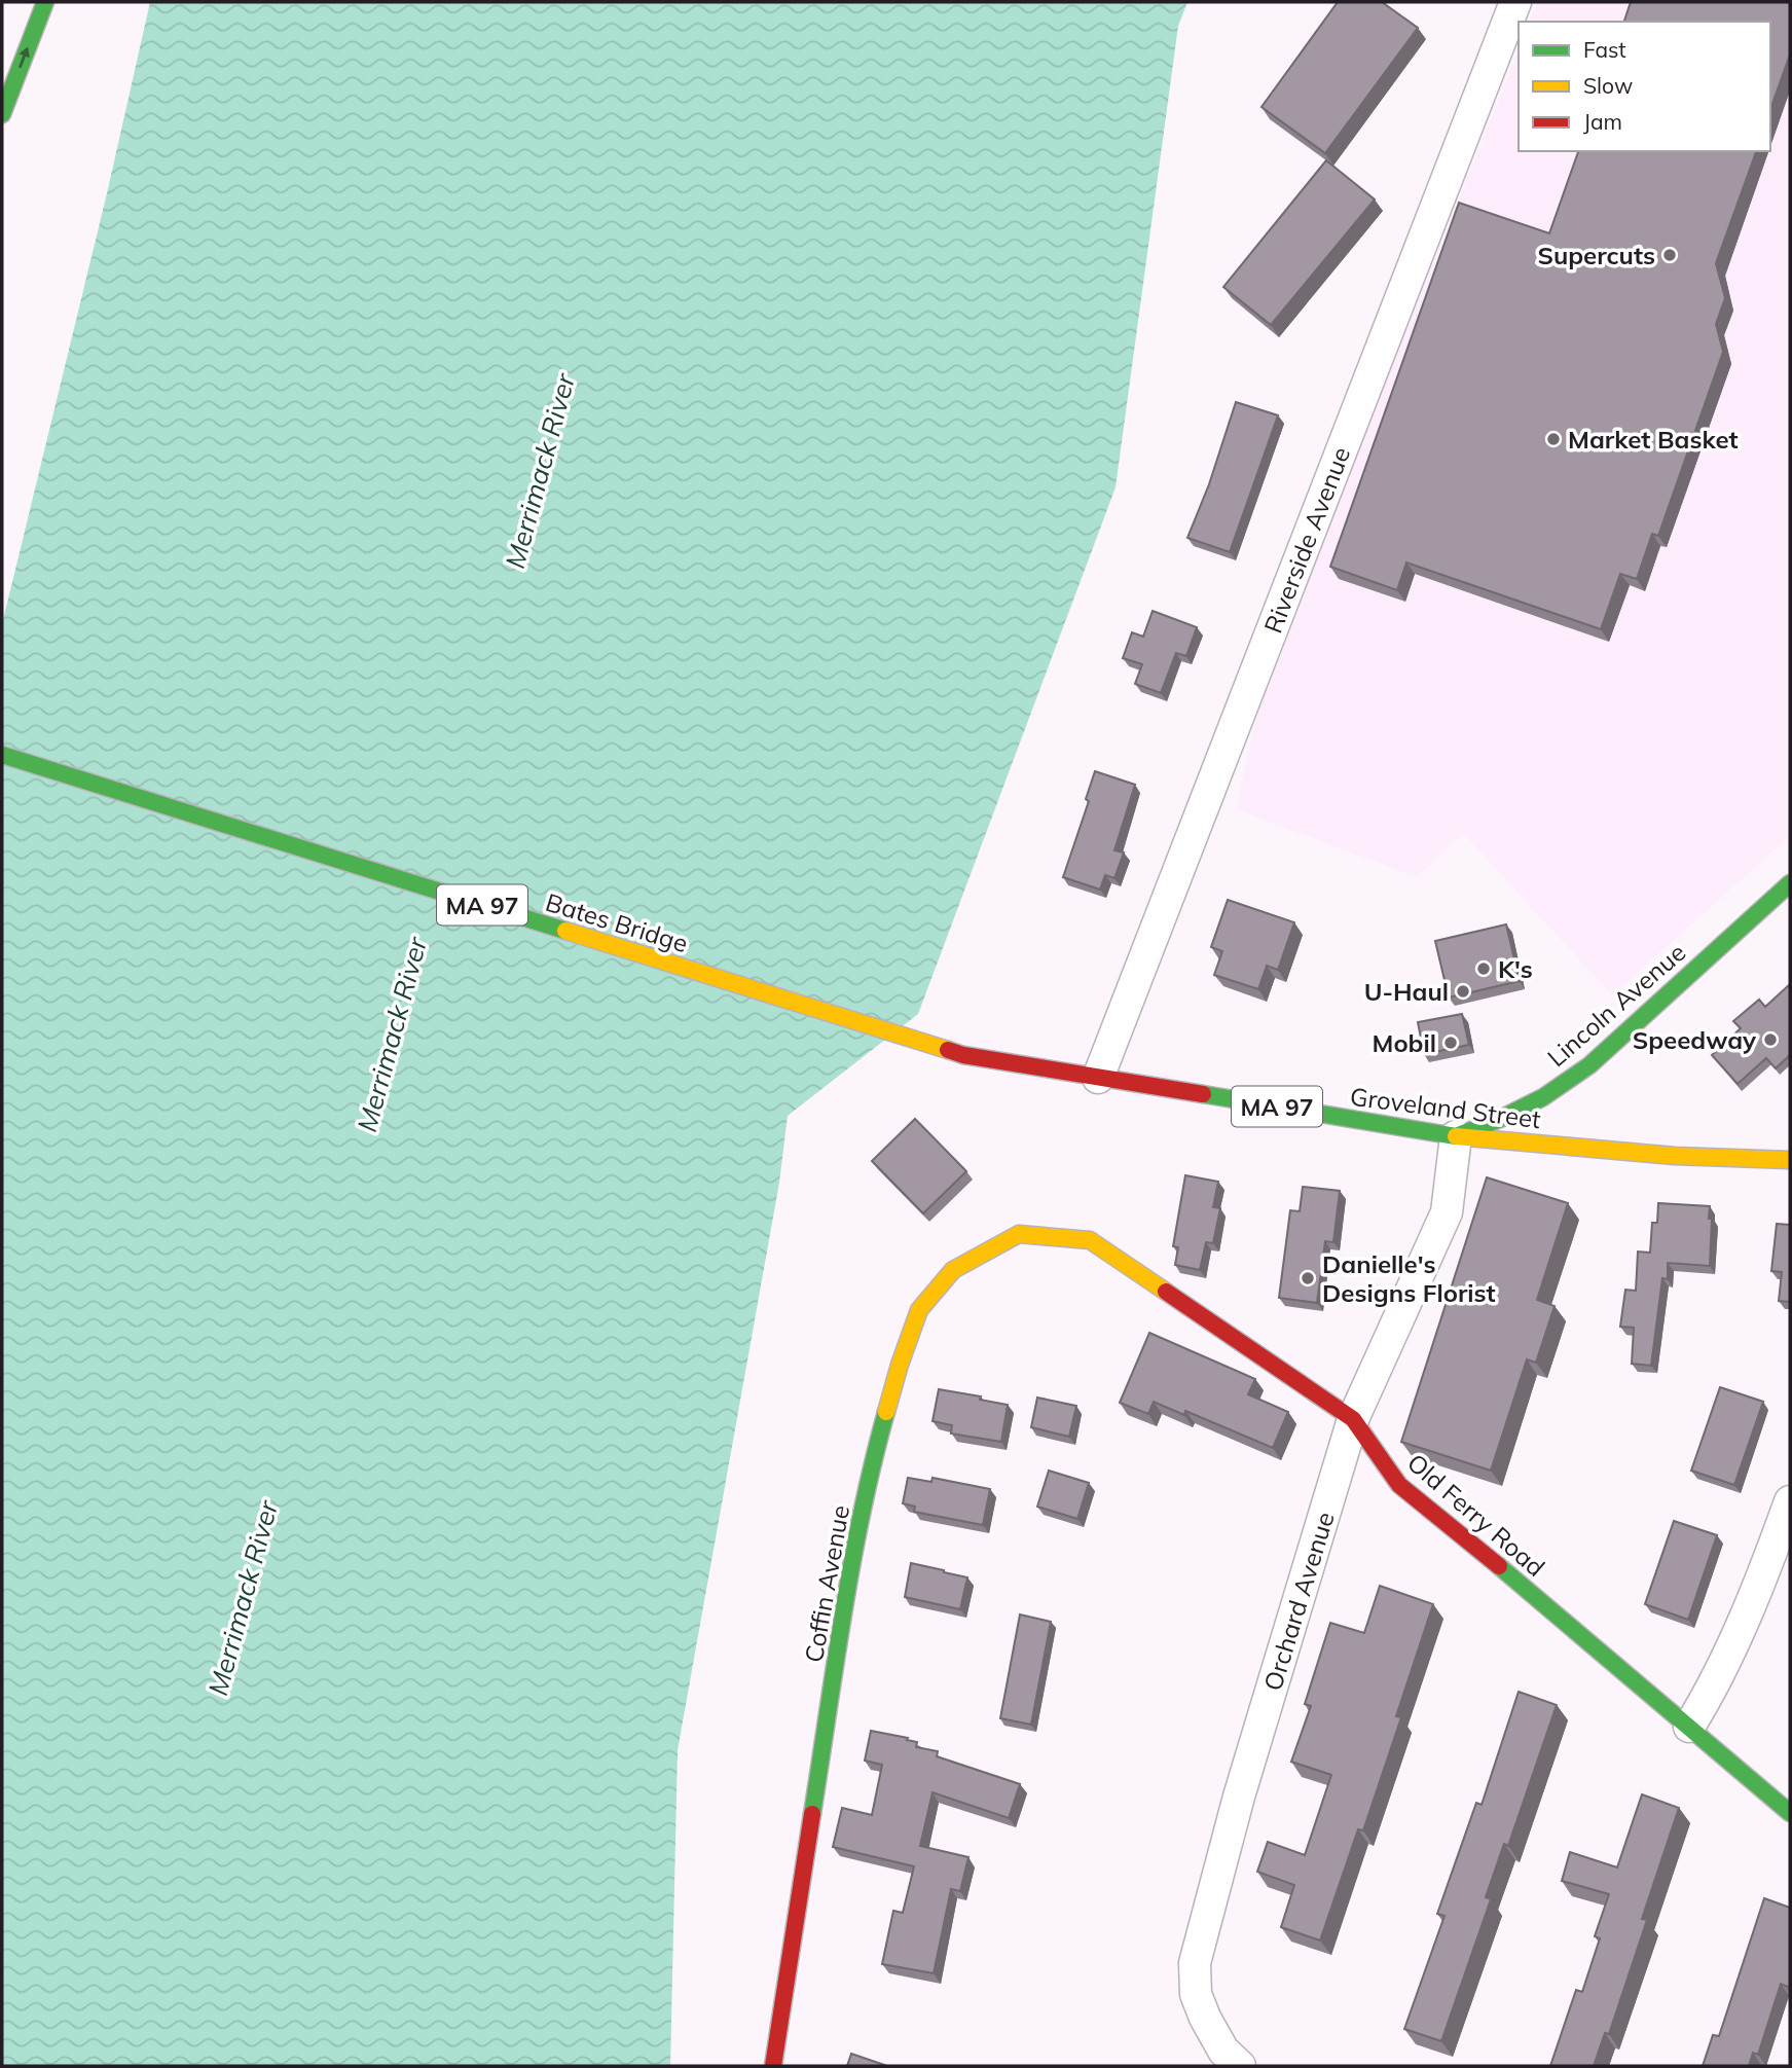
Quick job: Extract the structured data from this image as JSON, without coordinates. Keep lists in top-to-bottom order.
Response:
{
  "streets": {
    "main road": [
      "MA 97",
      "Bates Bridge",
      "Lincoln Avenue",
      "Groveland Street",
      "Old Ferry Road",
      "Coffin Avenue"
    ],
    "street": ["Riverside Avenue", "Orchard Avenue"]
  },
  "crossings": [
    ["Riverside Avenue", "Bates Bridge"],
    ["Riverside Avenue", "Groveland Street"],
    ["Bates Bridge", "Groveland Street"],
    ["Lincoln Avenue", "Groveland Street"],
    ["Lincoln Avenue", "Orchard Avenue"],
    ["Groveland Street", "Orchard Avenue"],
    ["Old Ferry Road", "Coffin Avenue"],
    ["Old Ferry Road", "Orchard Avenue"]
  ],
  "water": ["Merrimack River"],
  "places": [
    "Supercuts",
    "Market Basket",
    "K's",
    "U-Haul",
    "Speedway",
    "Mobil",
    "Danielle's Designs Florist"
  ],
  "legend": ["Fast", "Slow", "Jam"]
}
